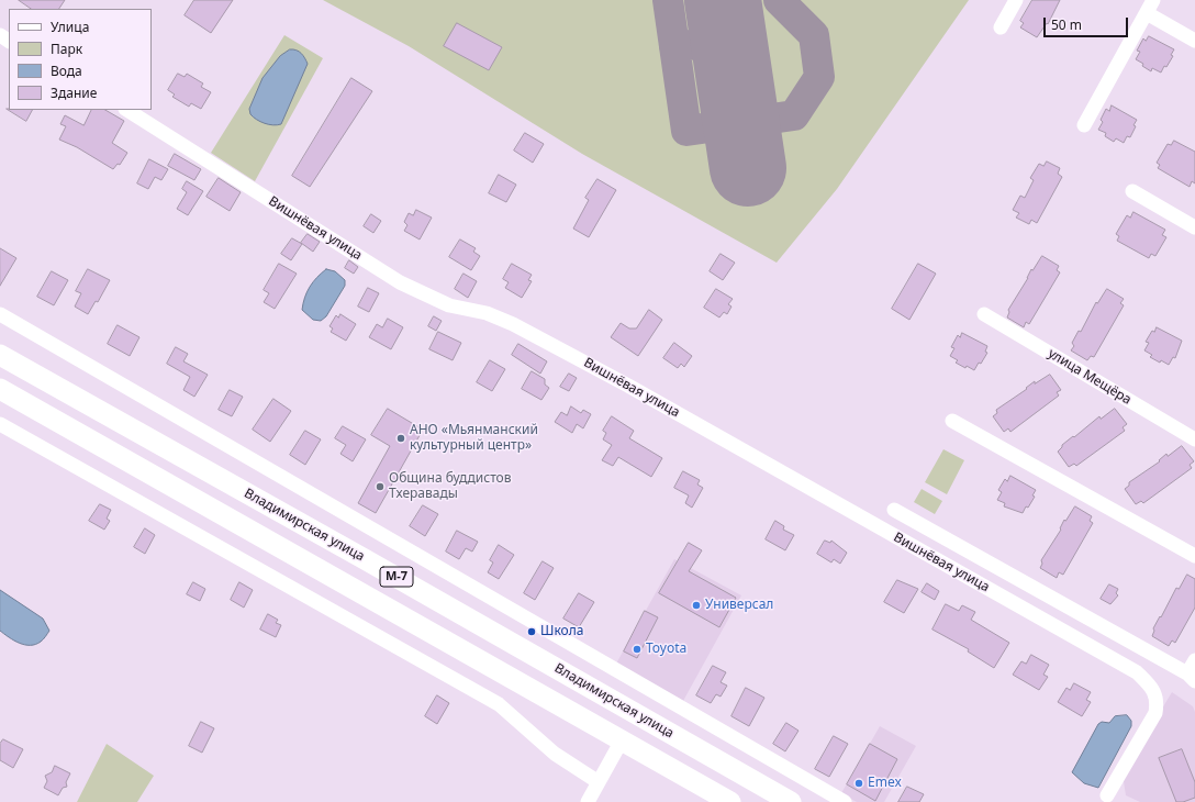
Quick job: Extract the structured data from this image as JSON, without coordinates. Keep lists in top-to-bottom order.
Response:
{
  "streets": {
    "highway": ["Владимирская улица", "М-7"],
    "street": ["Вишнёвая улица", "улица Мещёра"]
  },
  "places": [
    "АНО «Мьянманский культурный центр»",
    "Община буддистов Тхеравады",
    "Универсал",
    "Школа",
    "Toyota",
    "Emex"
  ],
  "legend": [
    "Улица",
    "Парк",
    "Вода",
    "Здание"
  ],
  "scale_bar": "50 m"
}
